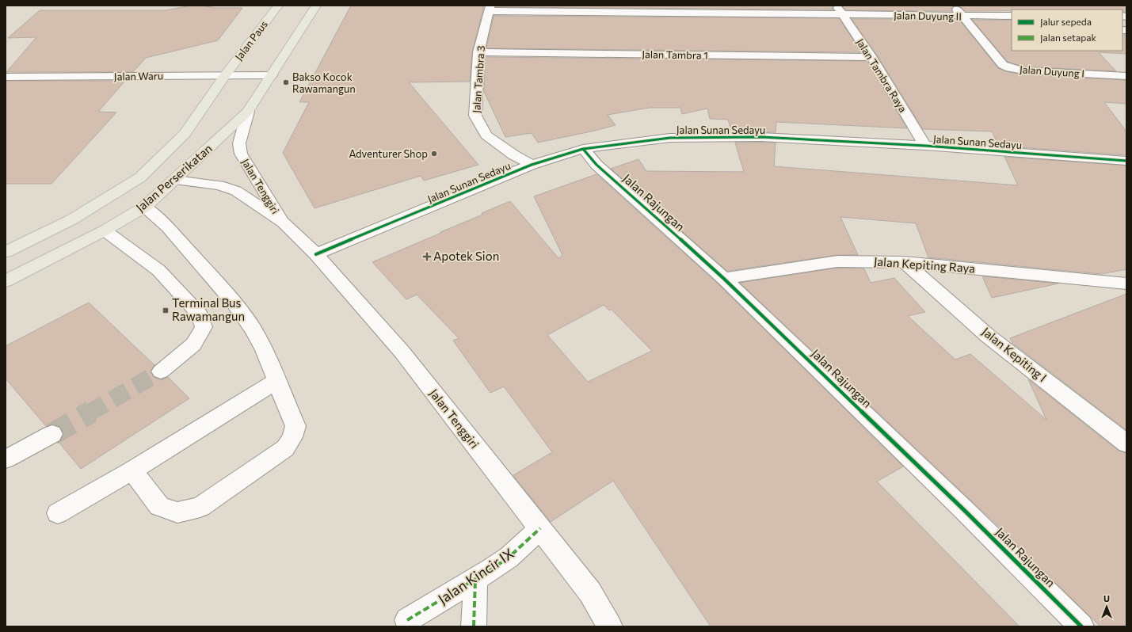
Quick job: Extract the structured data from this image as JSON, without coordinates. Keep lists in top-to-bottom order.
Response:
{
  "streets": {
    "main road": ["Jalan Paus", "Jalan Perserikatan"],
    "street": [
      "Jalan Duyung II",
      "Jalan Tambra 1",
      "Jalan Duyung I",
      "Jalan Tambra Raya",
      "Jalan Waru",
      "Jalan Tambra 3",
      "Jalan Sunan Sedayu",
      "Jalan Tenggiri",
      "Jalan Rajungan",
      "Jalan Kepiting Raya",
      "Jalan Kepiting I",
      "Jalan Kincir IX"
    ]
  },
  "crossings": [
    ["Jalan Duyung II", "Jalan Duyung I"],
    ["Jalan Duyung II", "Jalan Tambra Raya"],
    ["Jalan Duyung II", "Jalan Tambra 3"],
    ["Jalan Paus", "Jalan Waru"],
    ["Jalan Paus", "Jalan Perserikatan"],
    ["Jalan Tambra 1", "Jalan Tambra Raya"],
    ["Jalan Tambra 1", "Jalan Tambra 3"],
    ["Jalan Tambra Raya", "Jalan Sunan Sedayu"],
    ["Jalan Waru", "Jalan Perserikatan"],
    ["Jalan Tambra 3", "Jalan Sunan Sedayu"],
    ["Jalan Sunan Sedayu", "Jalan Tenggiri"],
    ["Jalan Sunan Sedayu", "Jalan Rajungan"],
    ["Jalan Perserikatan", "Jalan Tenggiri"],
    ["Jalan Tenggiri", "Jalan Kincir IX"],
    ["Jalan Rajungan", "Jalan Kepiting Raya"],
    ["Jalan Kepiting Raya", "Jalan Kepiting I"]
  ],
  "places": {
    "other": ["Bakso Kocok Rawamangun", "Adventurer Shop"],
    "health": ["Apotek Sion"],
    "transit": ["Terminal Bus Rawamangun"]
  },
  "legend": ["Jalur sepeda", "Jalan setapak"],
  "north": "top"
}
